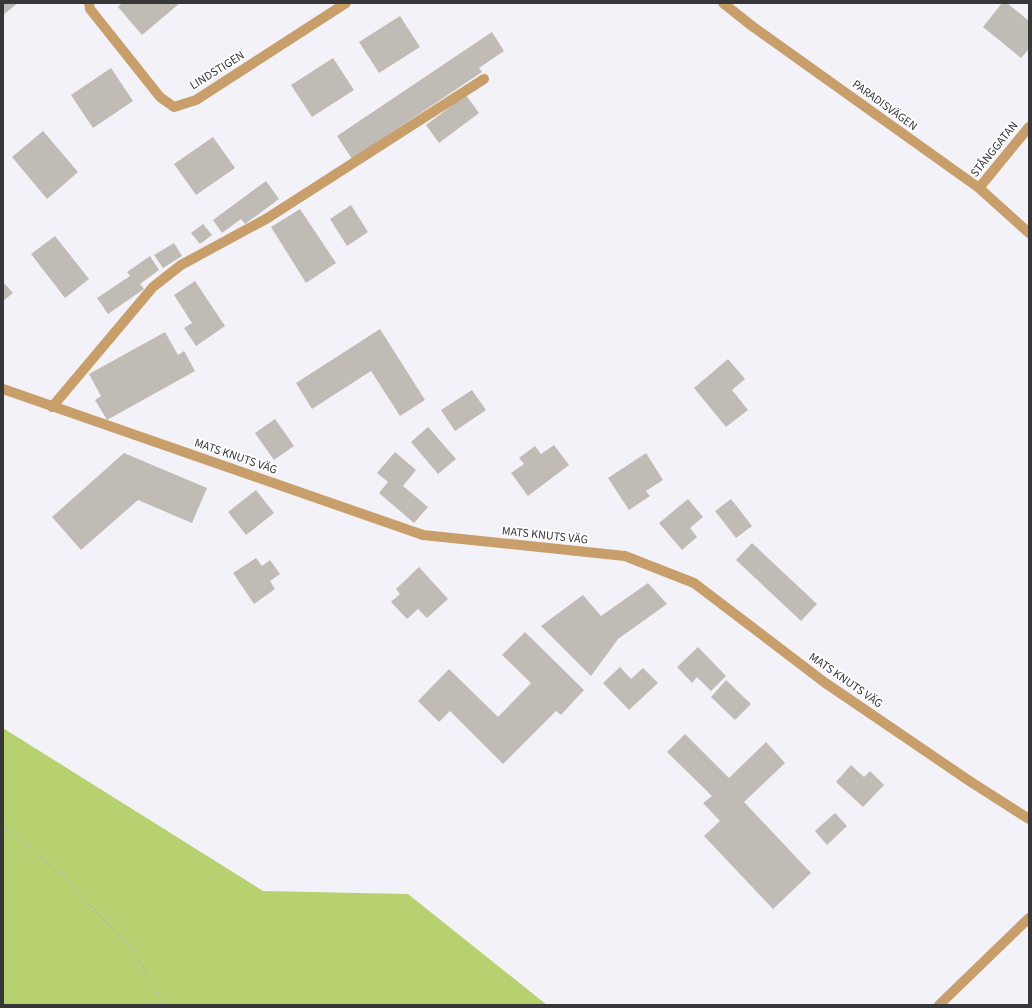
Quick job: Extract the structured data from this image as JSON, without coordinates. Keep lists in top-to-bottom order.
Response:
{
  "streets": {
    "street": [
      "LINDSTIGEN",
      "PARADISVÄGEN",
      "STÅNGGATAN",
      "MATS KNUTS VÄG"
    ]
  },
  "crossings": [
    ["PARADISVÄGEN", "STÅNGGATAN"]
  ]
}
